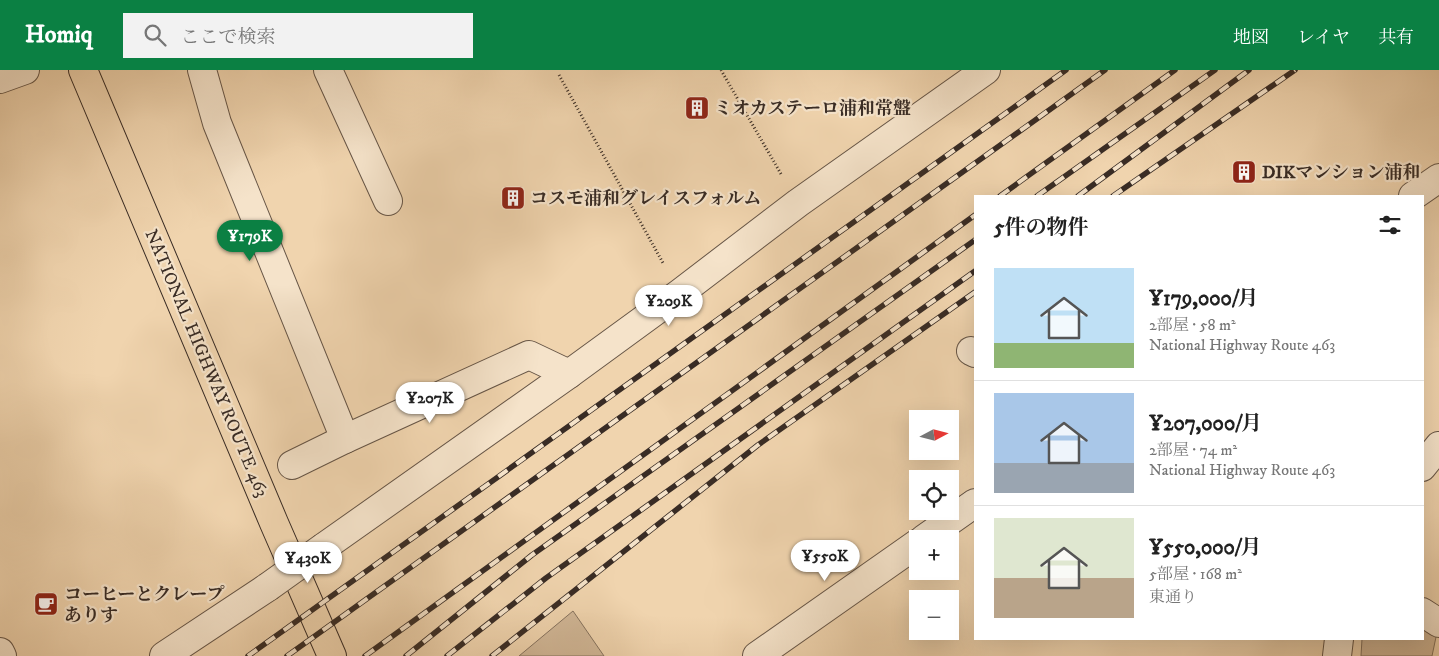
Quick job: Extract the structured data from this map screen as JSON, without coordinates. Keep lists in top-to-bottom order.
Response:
{
  "streets": {
    "highway": ["NATIONAL HIGHWAY ROUTE 463"]
  },
  "places": {
    "building": ["ミオカステーロ浦和常盤", "DIKマンション浦和", "コスモ浦和グレイスフォルム"],
    "cafe": ["コーヒーとクレープ ありす"]
  },
  "north": "right",
  "page": {
    "header": "Homiq",
    "search": "ここで検索",
    "nav": ["地図", "レイヤ", "共有"],
    "heading": "5件の物件",
    "price": [
      "¥179K",
      "¥209K",
      "¥207K",
      "¥550K",
      "¥430K"
    ],
    "list": [
      {
        "name": "¥179,000/月",
        "note": "2部屋 · 58 m² · National Highway Route 463"
      },
      {
        "name": "¥207,000/月",
        "note": "2部屋 · 74 m² · National Highway Route 463"
      },
      {
        "name": "¥550,000/月",
        "note": "5部屋 · 168 m² · 東通り"
      }
    ],
    "map_buttons": ["+", "−"]
  }
}
